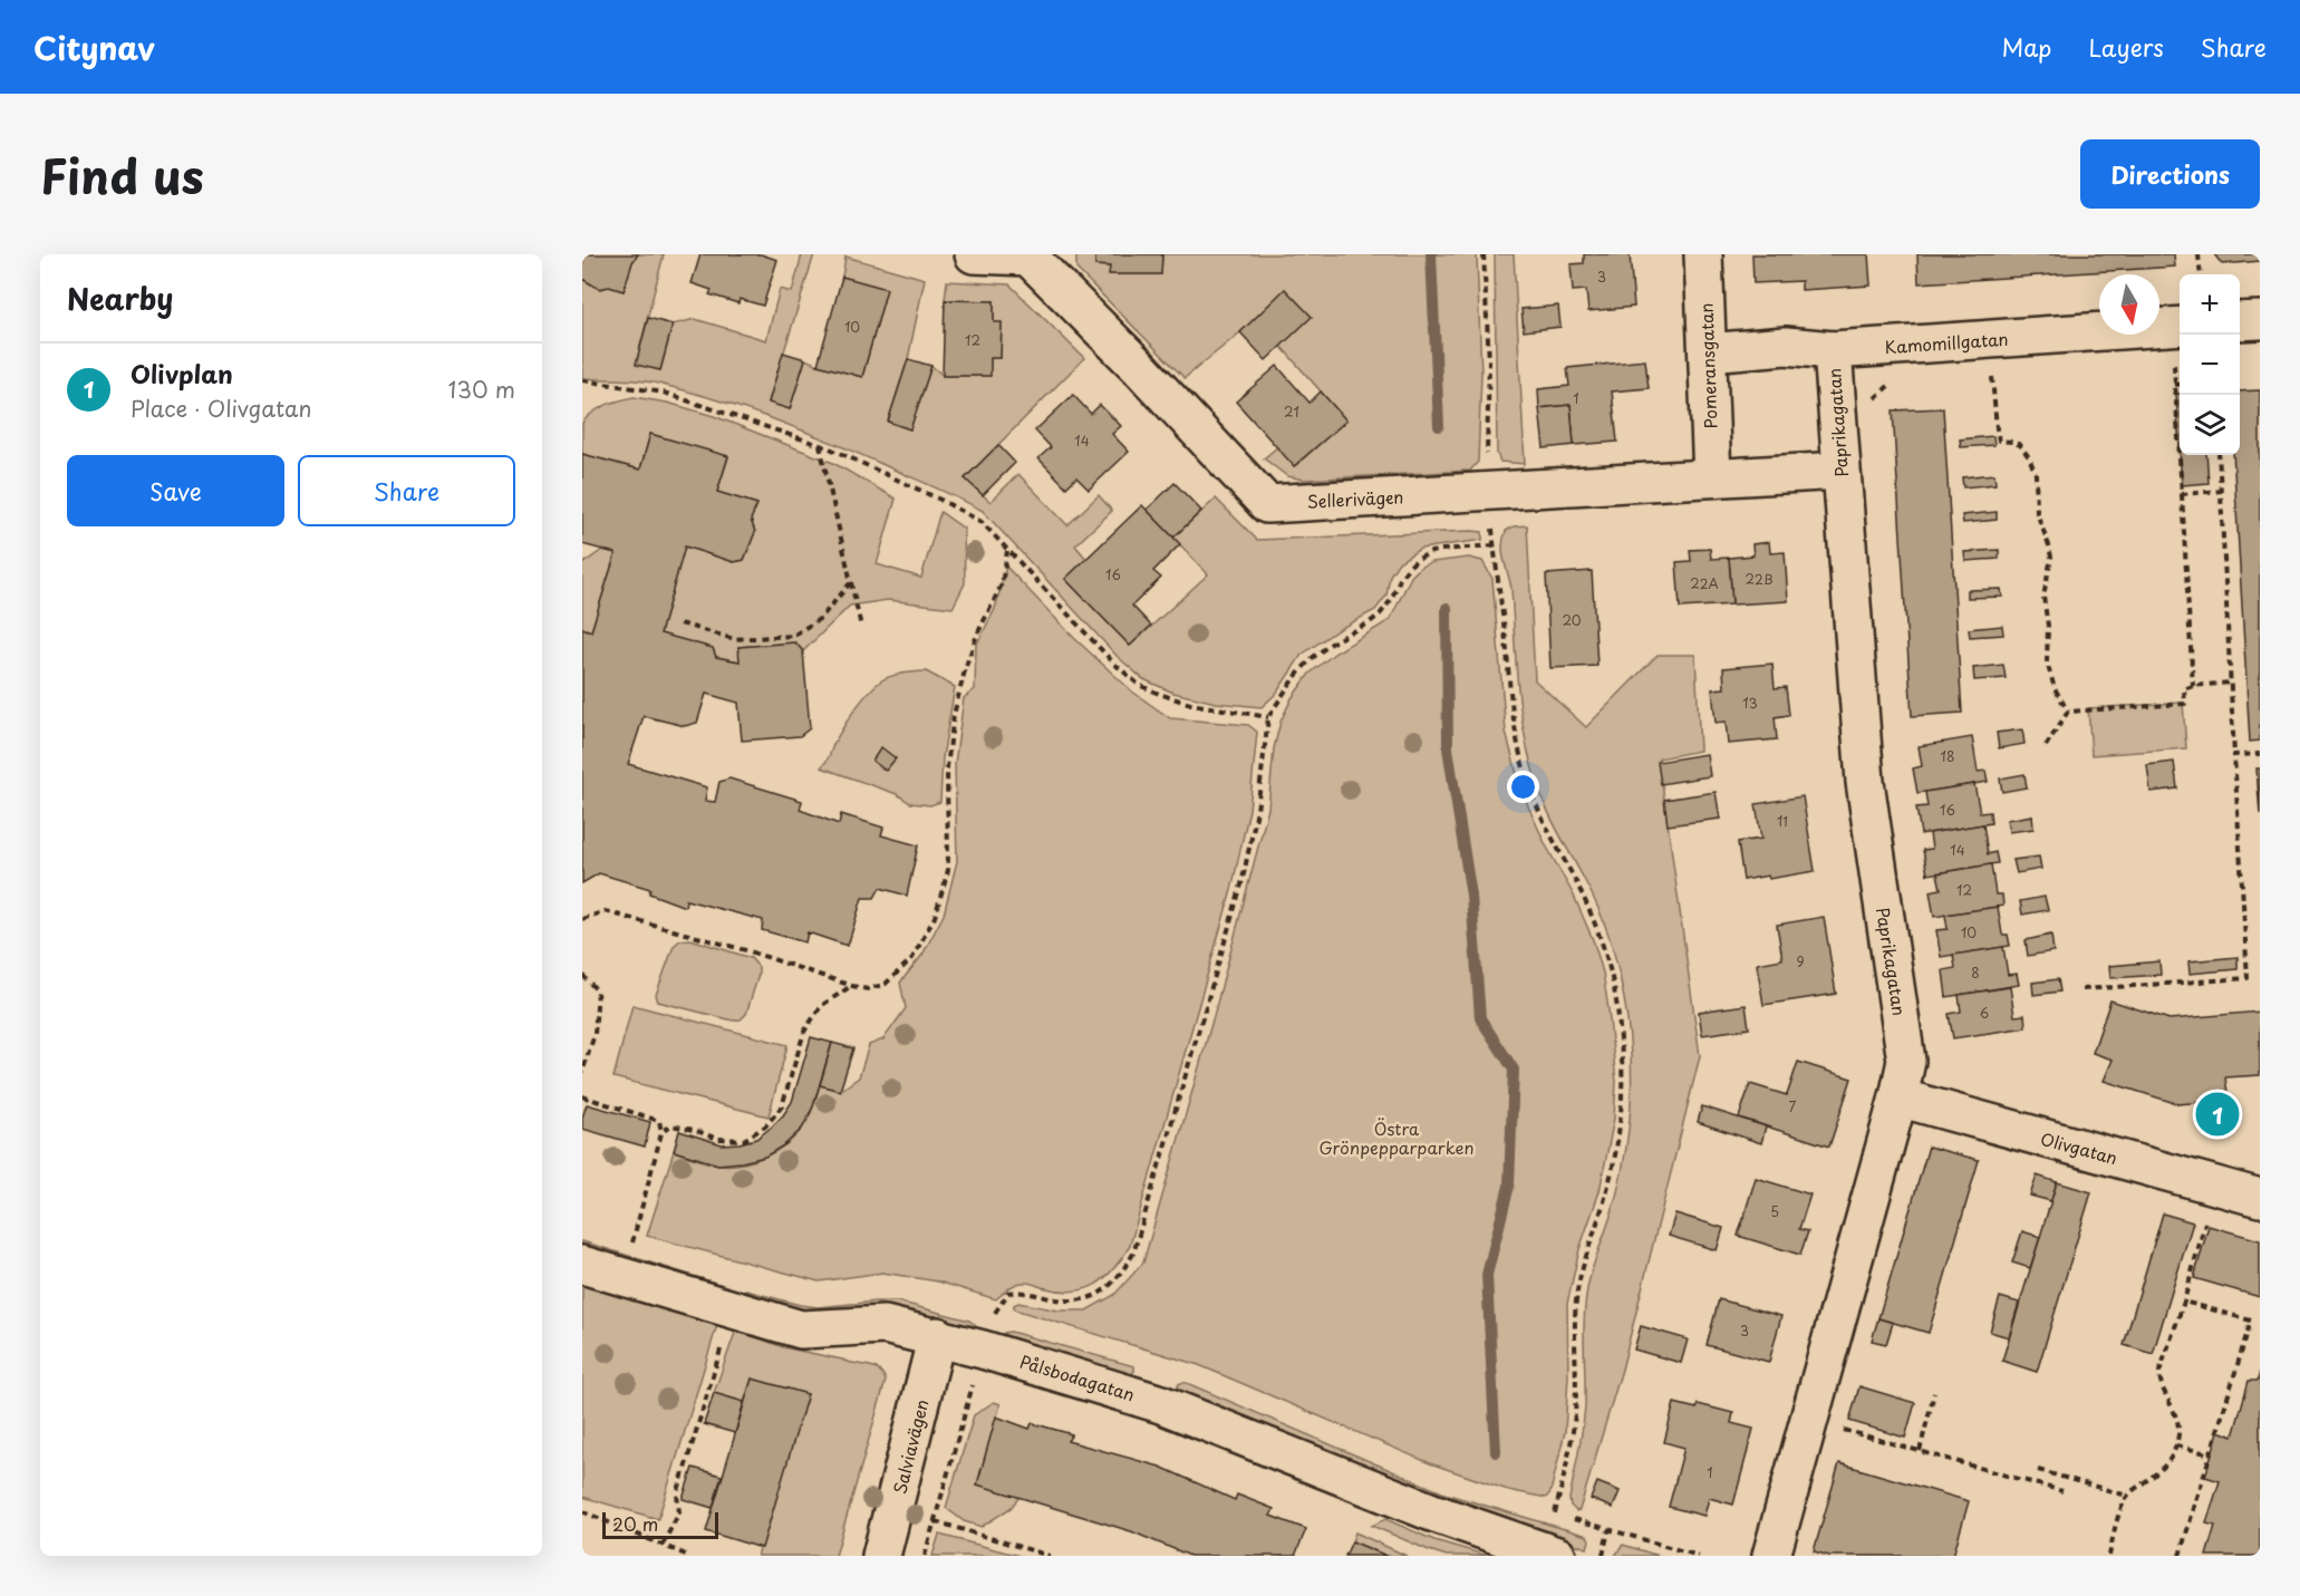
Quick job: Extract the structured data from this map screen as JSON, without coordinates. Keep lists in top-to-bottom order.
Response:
{
  "streets": {
    "street": [
      "Kamomillgatan",
      "Pomeransgatan",
      "Paprikagatan",
      "Sellerivägen",
      "Olivgatan",
      "Pålsbodagatan",
      "Salviavägen"
    ]
  },
  "crossings": [
    ["Kamomillgatan", "Pomeransgatan"],
    ["Kamomillgatan", "Paprikagatan"],
    ["Pomeransgatan", "Sellerivägen"],
    ["Paprikagatan", "Sellerivägen"],
    ["Paprikagatan", "Olivgatan"],
    ["Pålsbodagatan", "Salviavägen"]
  ],
  "parks": ["Östra Grönpepparparken"],
  "house_numbers": [
    "3",
    "10",
    "12",
    "1",
    "21",
    "14",
    "16",
    "22B",
    "22A",
    "20",
    "13",
    "18",
    "16",
    "11",
    "14",
    "12",
    "10",
    "9",
    "8",
    "6",
    "7",
    "5",
    "3",
    "1"
  ],
  "scale_bar": "20 m",
  "north": "bottom",
  "page": {
    "header": "Citynav",
    "nav": ["Map", "Layers", "Share"],
    "title": "Find us",
    "buttons": [
      "Directions",
      ["Save", "Share"]
    ],
    "heading": "Nearby",
    "map_buttons": ["+", "−"],
    "list": [
      {
        "mark": "1",
        "name": "Olivplan",
        "note": "Place · Olivgatan",
        "value": "130 m"
      }
    ],
    "pins": "1",
    "scale": "20 m"
  }
}
